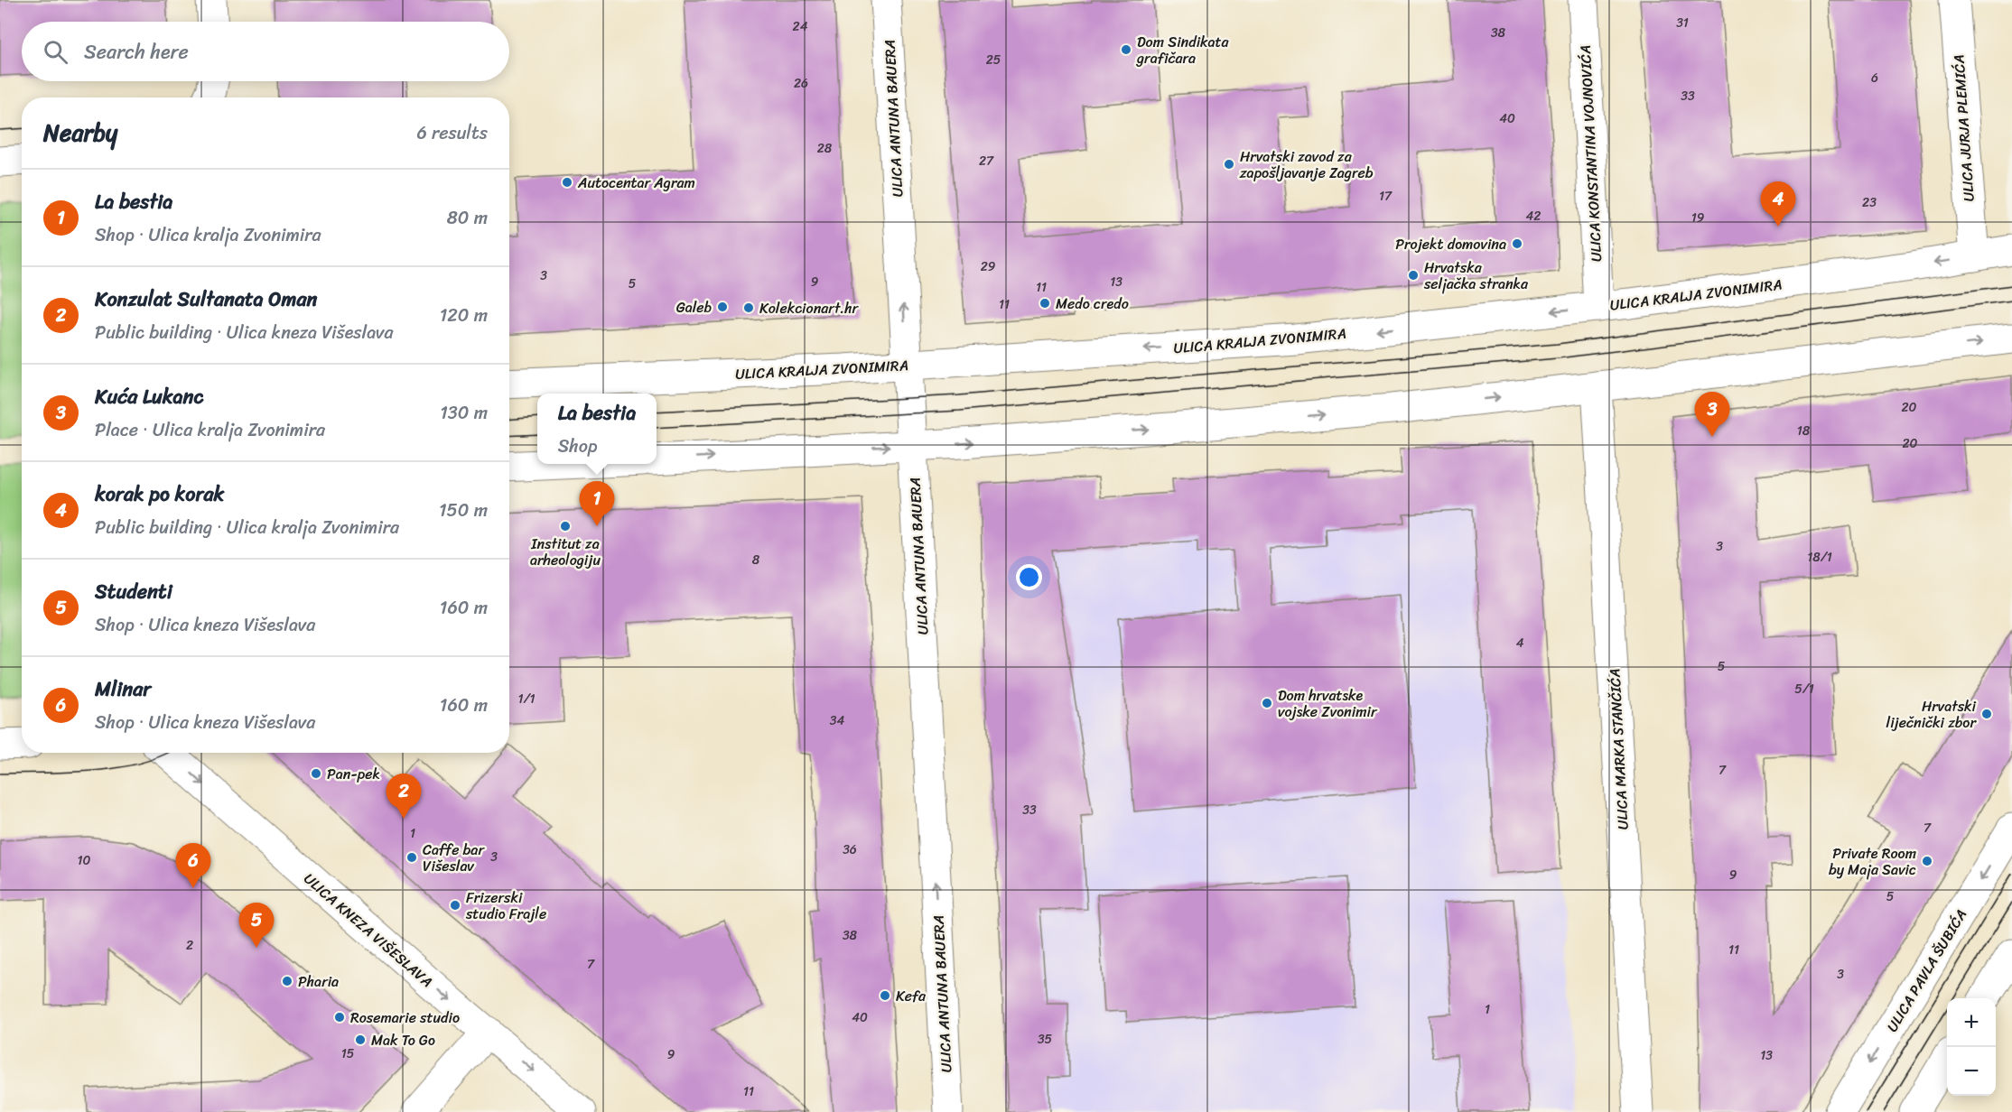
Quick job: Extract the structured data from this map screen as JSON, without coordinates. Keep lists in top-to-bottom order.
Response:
{
  "streets": {
    "main road": [
      "ULICA ANTUNA BAUERA",
      "ULICA JURJA PLEMIĆA",
      "ULICA KONSTANTINA VOJNOVIĆA",
      "ULICA KRALJA ZVONIMIRA",
      "ULICA MARKA STANČIĆA",
      "ULICA KNEZA VIŠESLAVA",
      "ULICA PAVLA ŠUBIĆA"
    ]
  },
  "crossings": [
    ["ULICA ANTUNA BAUERA", "ULICA KRALJA ZVONIMIRA"],
    ["ULICA JURJA PLEMIĆA", "ULICA KRALJA ZVONIMIRA"],
    ["ULICA KONSTANTINA VOJNOVIĆA", "ULICA KRALJA ZVONIMIRA"]
  ],
  "one_way": ["ULICA ANTUNA BAUERA", "ULICA KNEZA VIŠESLAVA"],
  "places": [
    "Dom Sindikata grafičara",
    "Hrvatski zavod za zapošljavanje Zagreb",
    "Autocentar Agram",
    "Projekt domovina",
    "Hrvatska seljačka stranka",
    "Medo credo",
    "Galeb",
    "Kolekcionart.hr",
    "Institut za arheologiju",
    "Dom hrvatske vojske Zvonimir",
    "Hrvatski liječnički zbor",
    "Pan-pek",
    "Caffe bar Višeslav",
    "Private Room by Maja Savic",
    "Frizerski studio Frajle",
    "Pharia",
    "Kefa",
    "Rosemarie studio",
    "Mak To Go"
  ],
  "house_numbers": [
    "31",
    "24",
    "38",
    "25",
    "6",
    "26",
    "33",
    "40",
    "28",
    "27",
    "17",
    "23",
    "42",
    "19",
    "29",
    "3",
    "9",
    "13",
    "5",
    "11",
    "11",
    "20",
    "18",
    "20",
    "3",
    "18/1",
    "8",
    "4",
    "5",
    "5/1",
    "1/1",
    "34",
    "7",
    "33",
    "7",
    "1",
    "36",
    "3",
    "10",
    "9",
    "5",
    "38",
    "2",
    "11",
    "7",
    "3",
    "1",
    "40",
    "35",
    "15",
    "9",
    "13",
    "11"
  ],
  "page": {
    "search": "Search here",
    "heading": ["Nearby", "6 results"],
    "list": [
      {
        "mark": "1",
        "name": "La bestia",
        "note": "Shop · Ulica kralja Zvonimira",
        "value": "80 m"
      },
      {
        "mark": "2",
        "name": "Konzulat Sultanata Oman",
        "note": "Public building · Ulica kneza Višeslava",
        "value": "120 m"
      },
      {
        "mark": "3",
        "name": "Kuća Lukanc",
        "note": "Place · Ulica kralja Zvonimira",
        "value": "130 m"
      },
      {
        "mark": "4",
        "name": "korak po korak",
        "note": "Public building · Ulica kralja Zvonimira",
        "value": "150 m"
      },
      {
        "mark": "5",
        "name": "Studenti",
        "note": "Shop · Ulica kneza Višeslava",
        "value": "160 m"
      },
      {
        "mark": "6",
        "name": "Mlinar",
        "note": "Shop · Ulica kneza Višeslava",
        "value": "160 m"
      }
    ],
    "pins": [
      "4",
      "3",
      "1",
      "2",
      "6",
      "5"
    ],
    "popup": ["La bestia", "Shop"],
    "map_buttons": ["+", "−"]
  }
}
